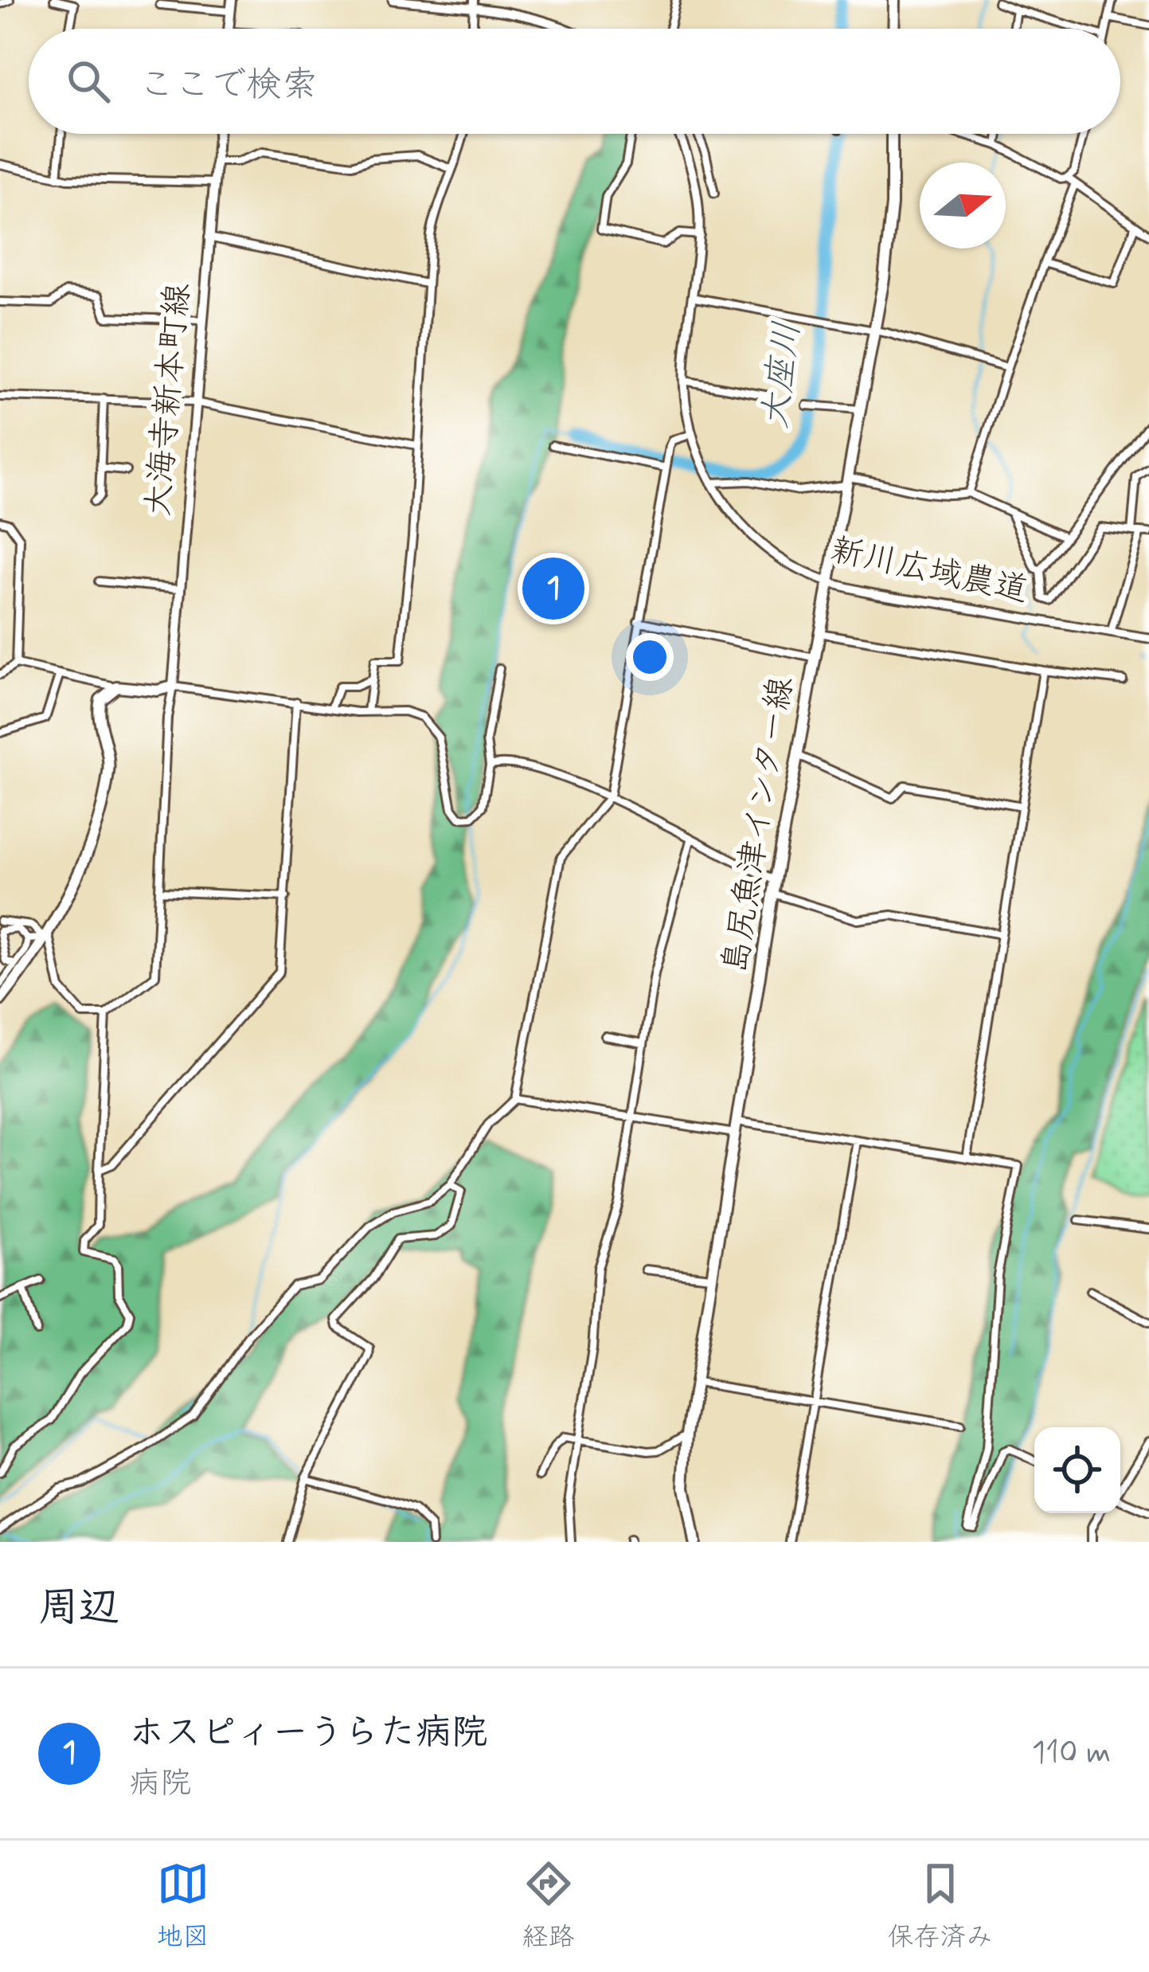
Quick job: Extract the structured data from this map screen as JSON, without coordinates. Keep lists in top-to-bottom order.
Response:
{
  "streets": {
    "main road": ["大海寺新本町線", "島尻魚津インター線"],
    "street": ["新川広域農道"]
  },
  "crossings": [
    ["新川広域農道", "島尻魚津インター線"]
  ],
  "water": ["大座川"],
  "north": "right",
  "page": {
    "search": "ここで検索",
    "pins": "1",
    "heading": "周辺",
    "list": [
      {
        "mark": "1",
        "name": "ホスピィーうらた病院",
        "note": "病院",
        "value": "110 m"
      }
    ],
    "nav": ["地図", "経路", "保存済み"]
  }
}
